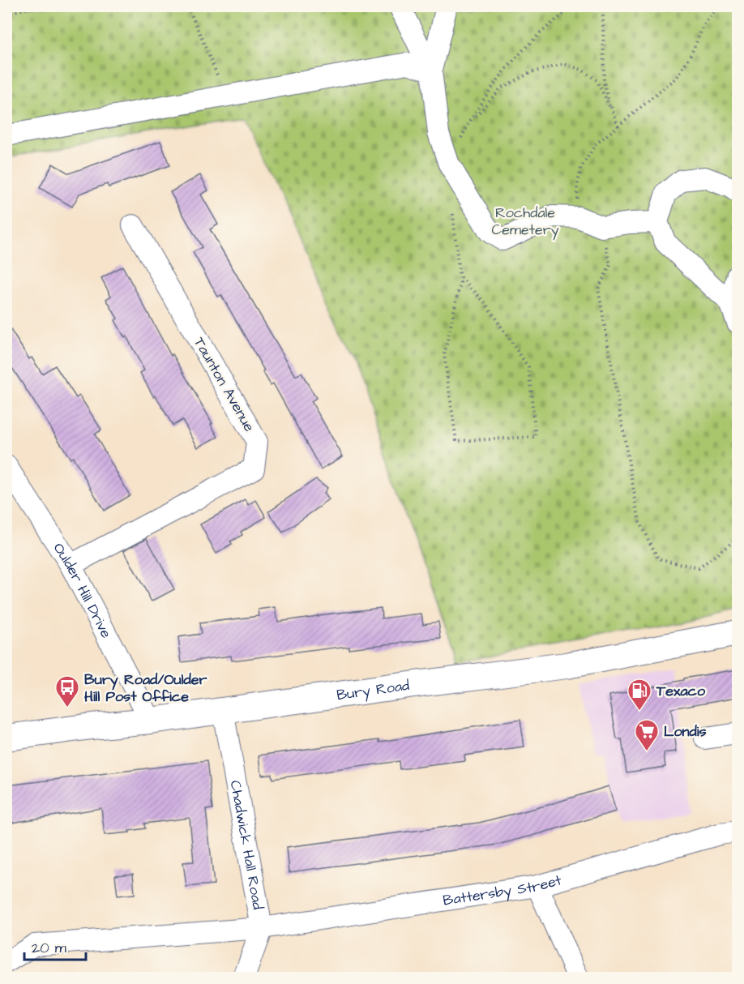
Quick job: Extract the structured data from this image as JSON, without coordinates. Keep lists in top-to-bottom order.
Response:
{
  "streets": {
    "main road": ["Bury Road"],
    "street": [
      "Taunton Avenue",
      "Oulder Hill Drive",
      "Chadwick Hall Road",
      "Battersby Street"
    ]
  },
  "crossings": [
    ["Taunton Avenue", "Oulder Hill Drive"],
    ["Oulder Hill Drive", "Bury Road"],
    ["Bury Road", "Chadwick Hall Road"],
    ["Chadwick Hall Road", "Battersby Street"]
  ],
  "parks": ["Rochdale Cemetery"],
  "places": {
    "bus stop": ["Bury Road/Oulder Hill Post Office"],
    "fuel station": ["Texaco"],
    "supermarket": ["Londis"]
  },
  "scale_bar": "20 m"
}
